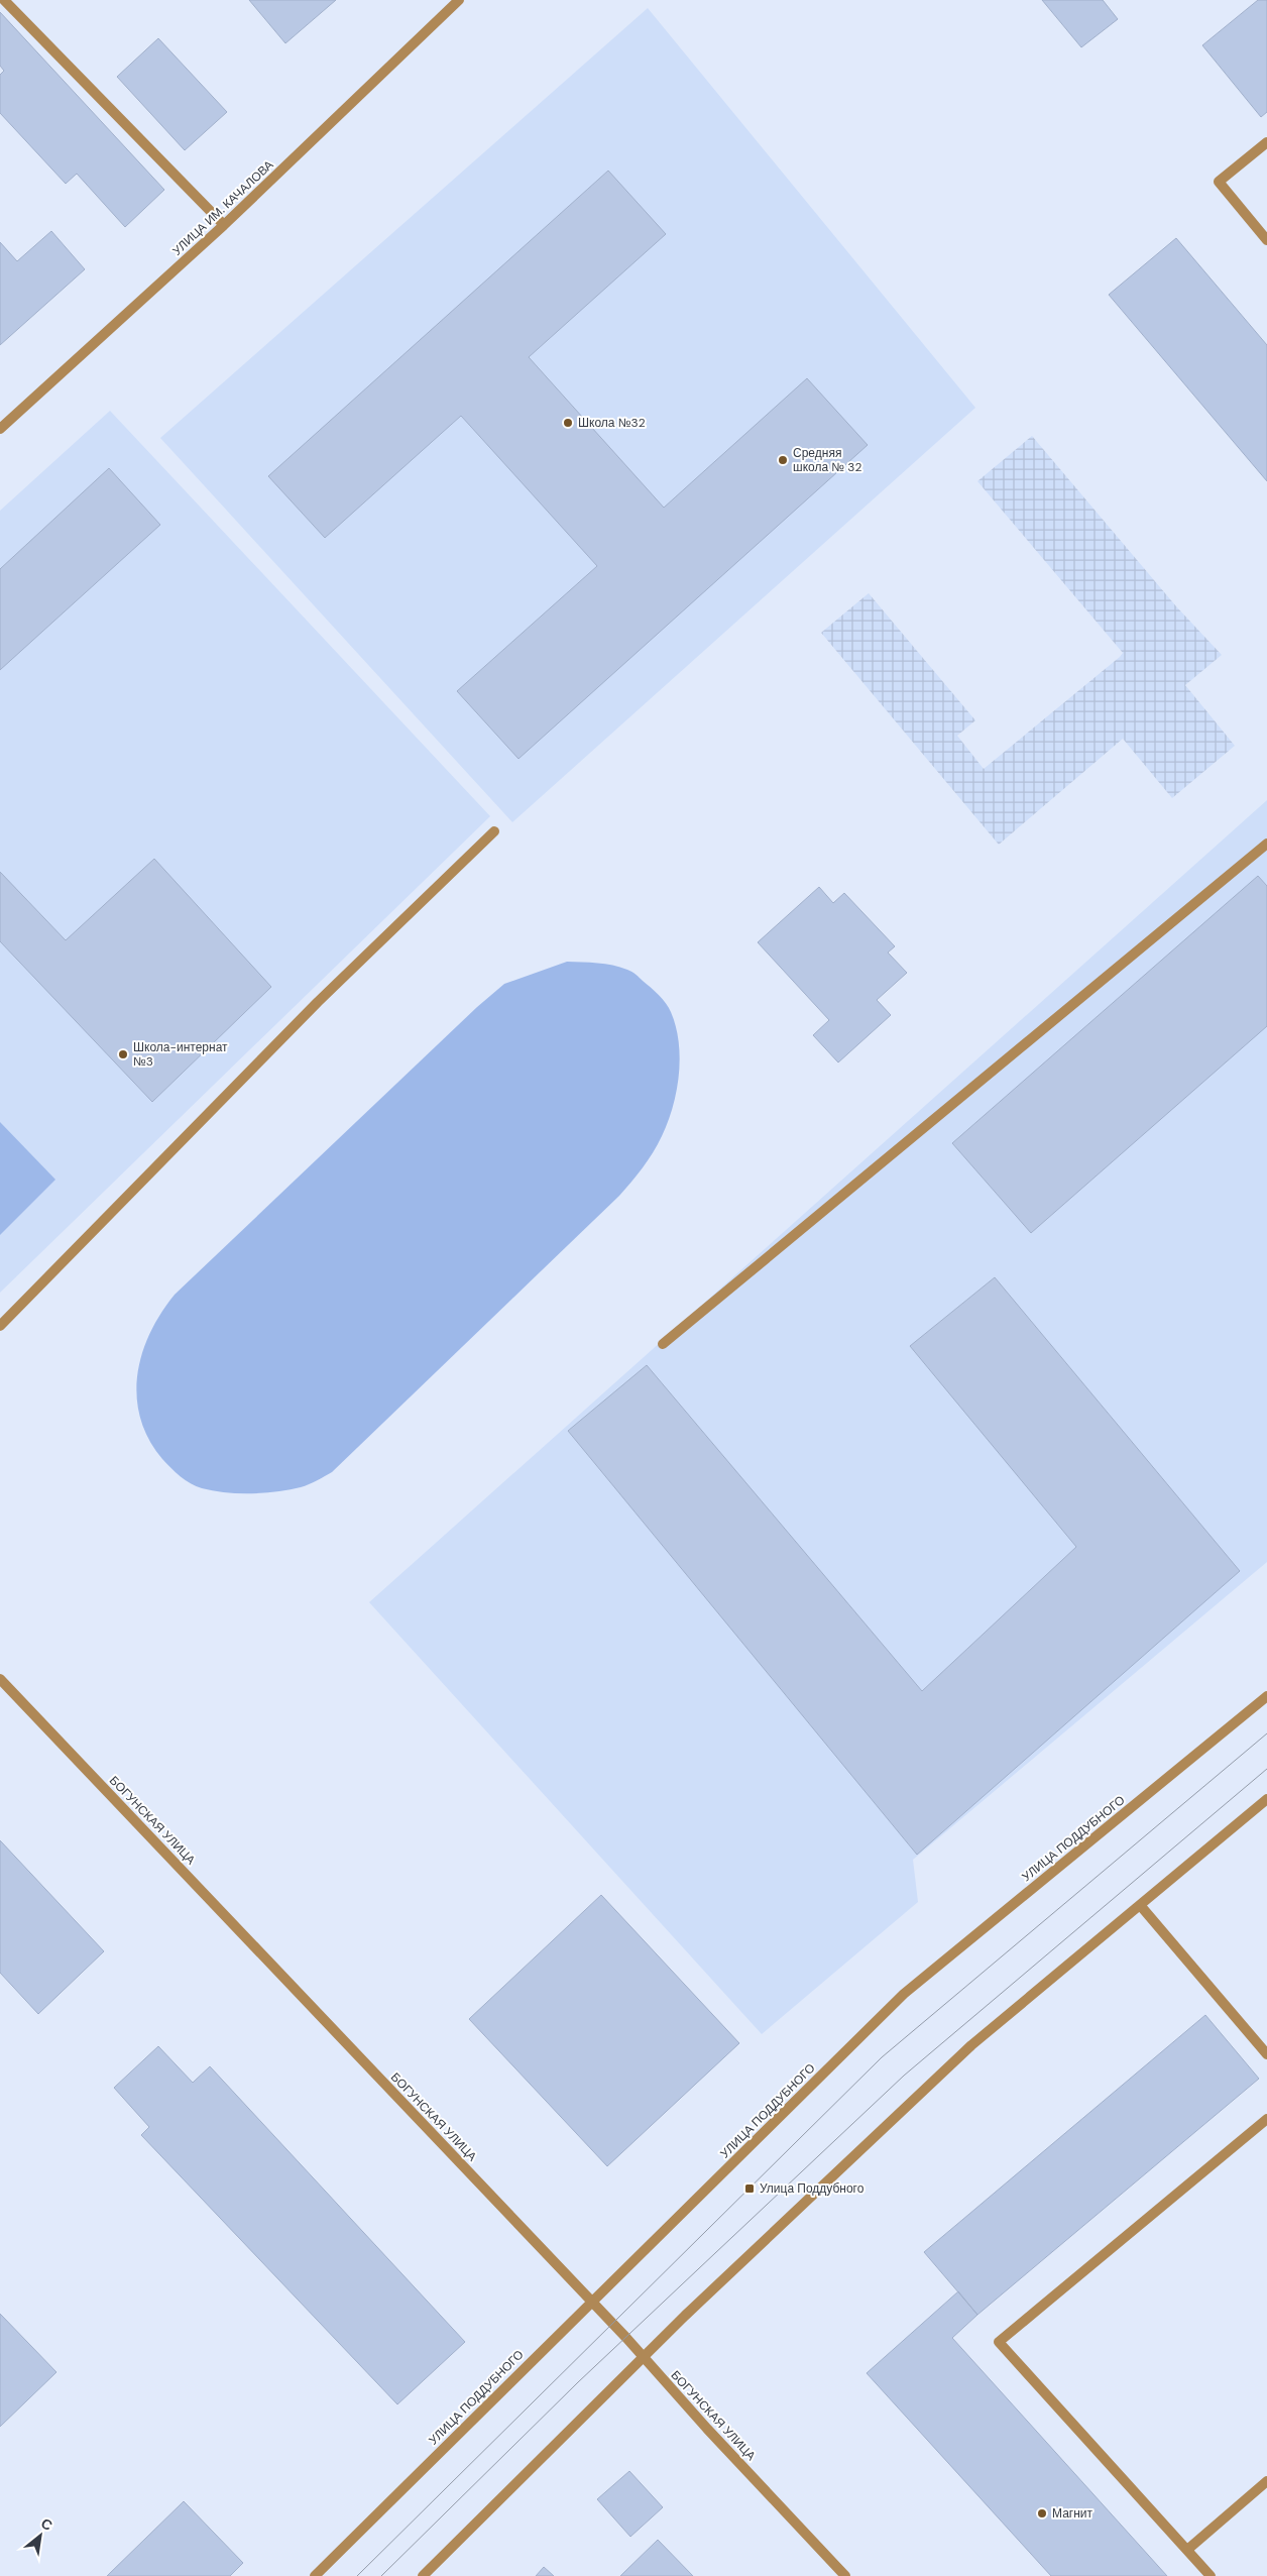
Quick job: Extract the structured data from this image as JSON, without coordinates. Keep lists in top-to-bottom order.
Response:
{
  "streets": {
    "street": ["УЛИЦА ИМ. КАЧАЛОВА", "БОГУНСКАЯ УЛИЦА", "УЛИЦА ПОДДУБНОГО"]
  },
  "crossings": [
    ["БОГУНСКАЯ УЛИЦА", "УЛИЦА ПОДДУБНОГО"]
  ],
  "places": {
    "other": [
      "Школа №32",
      "Средняя школа № 32",
      "Школа-интернат №3",
      "Магнит"
    ],
    "transit": ["Улица Поддубного"]
  },
  "north": "top right"
}
